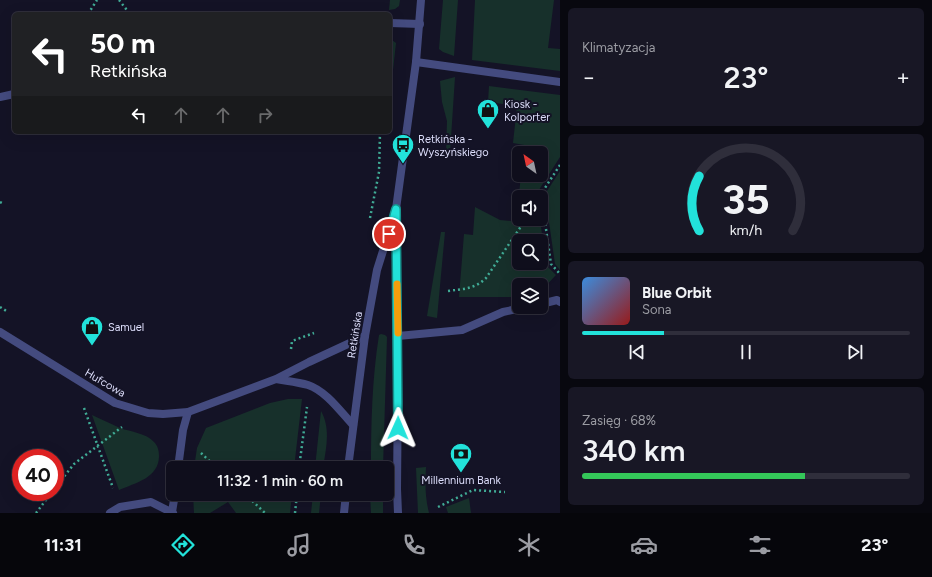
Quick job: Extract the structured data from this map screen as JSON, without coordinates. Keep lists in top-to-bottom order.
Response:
{
  "streets": {
    "street": ["Retkińska", "Hufcowa"]
  },
  "crossings": [
    ["Retkińska", "Hufcowa"]
  ],
  "places": {
    "shop": ["Kiosk - Kolporter", "Samuel"],
    "bus stop": ["Retkińska - Wyszyńskiego"],
    "bank": ["Millennium Bank"]
  },
  "north": "top left",
  "page": {
    "tile": [
      "Klimatyzacja",
      ["Zasięg · 68%", "340 km"]
    ],
    "turn": ["50 m", "Retkińska"],
    "heat": ["−", "23°", "+"],
    "song": ["Blue Orbit", "Sona"],
    "limit": "40",
    "trip": "11:32 · 1 min · 60 m",
    "tabs": ["11:31", "23°"],
    "gauge": ["35", "km/h"]
  }
}
